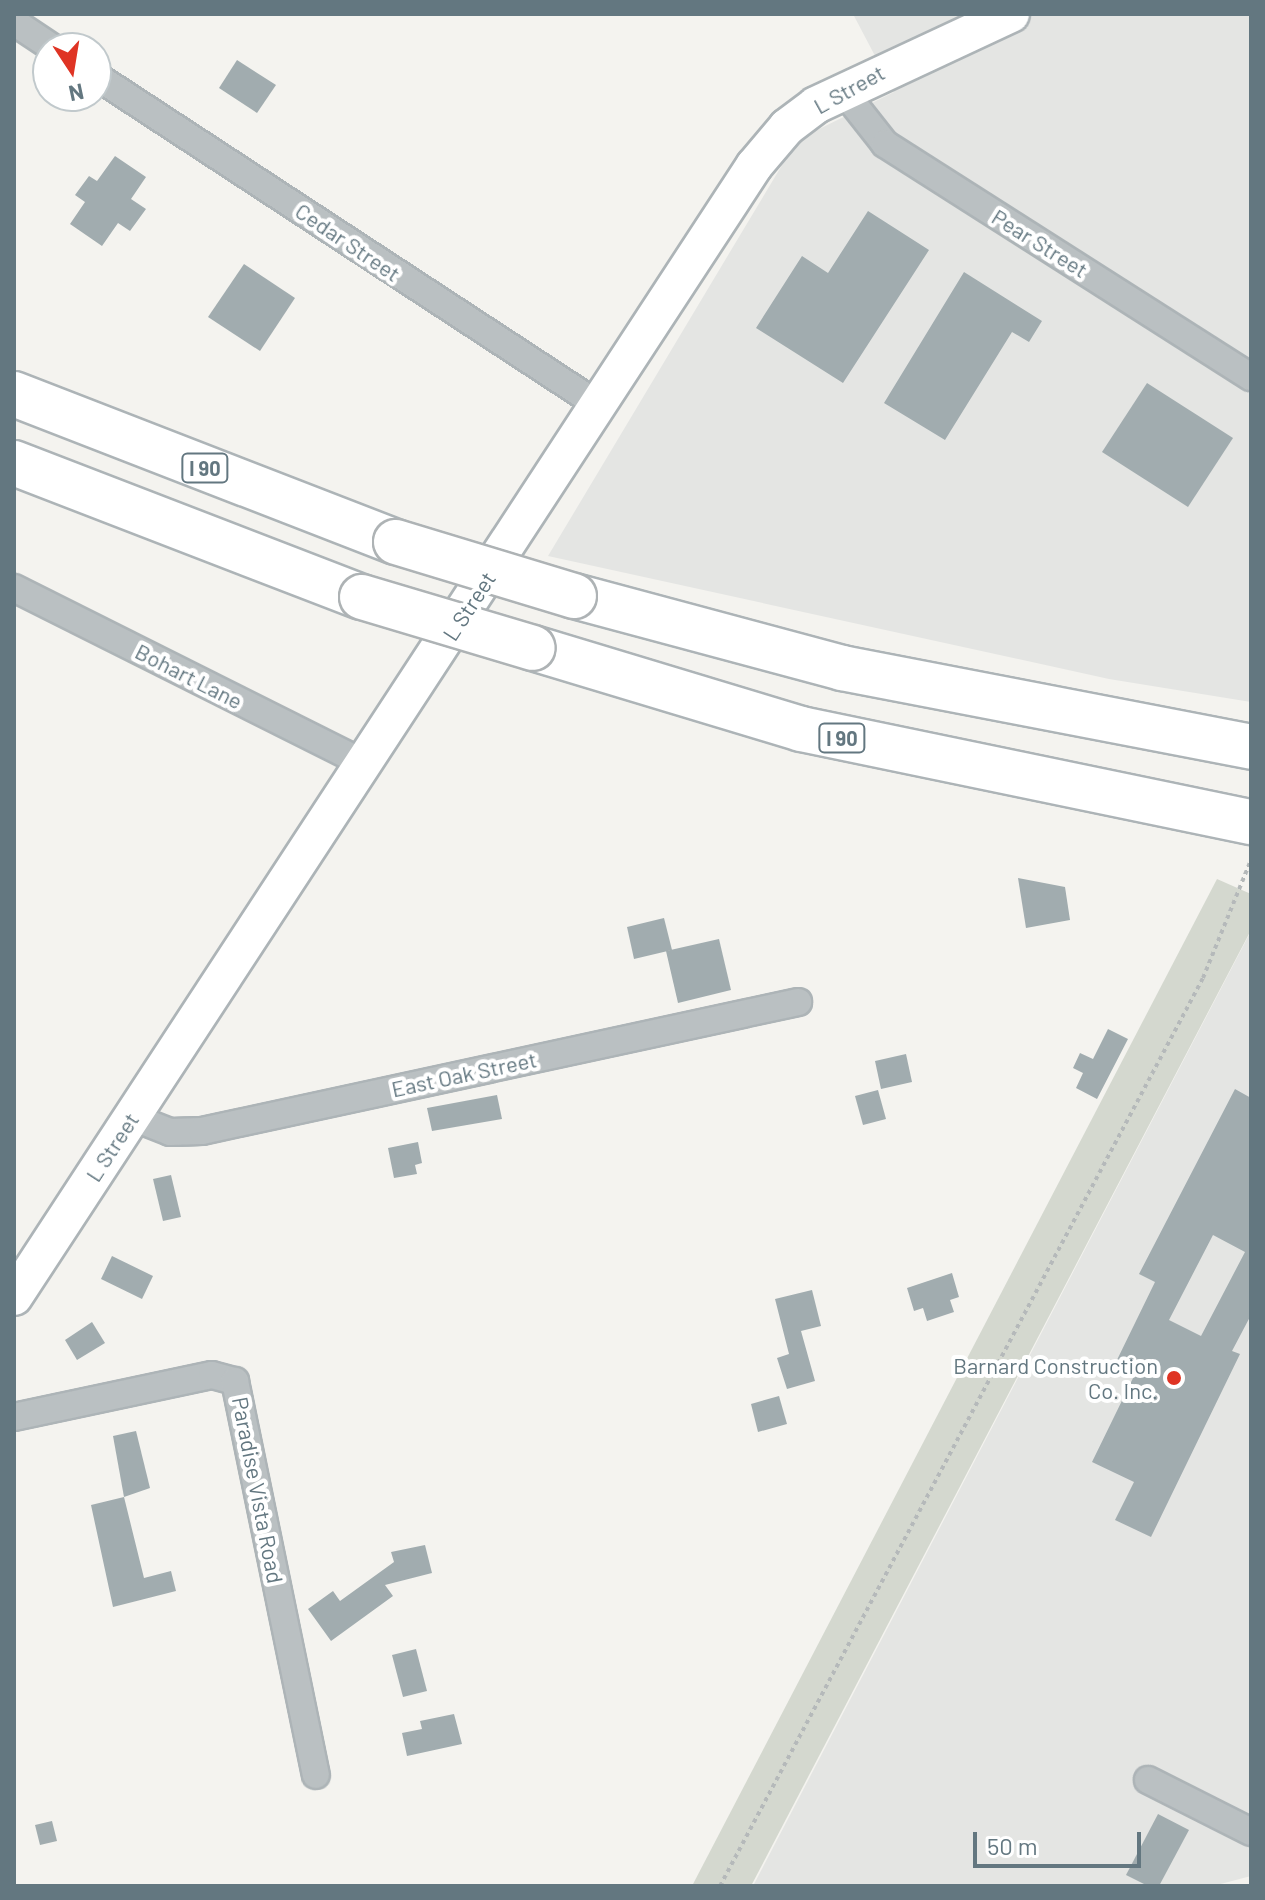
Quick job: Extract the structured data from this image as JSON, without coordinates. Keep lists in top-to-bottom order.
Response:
{
  "streets": {
    "highway": ["I 90"],
    "street": [
      "L Street",
      "Cedar Street",
      "Pear Street",
      "Bohart Lane",
      "East Oak Street",
      "Paradise Vista Road"
    ]
  },
  "crossings": [
    ["L Street", "Cedar Street"],
    ["L Street", "Pear Street"],
    ["L Street", "Bohart Lane"],
    ["L Street", "East Oak Street"]
  ],
  "places": ["Barnard Construction Co. Inc."],
  "scale_bar": "50 m",
  "north": "bottom"
}
